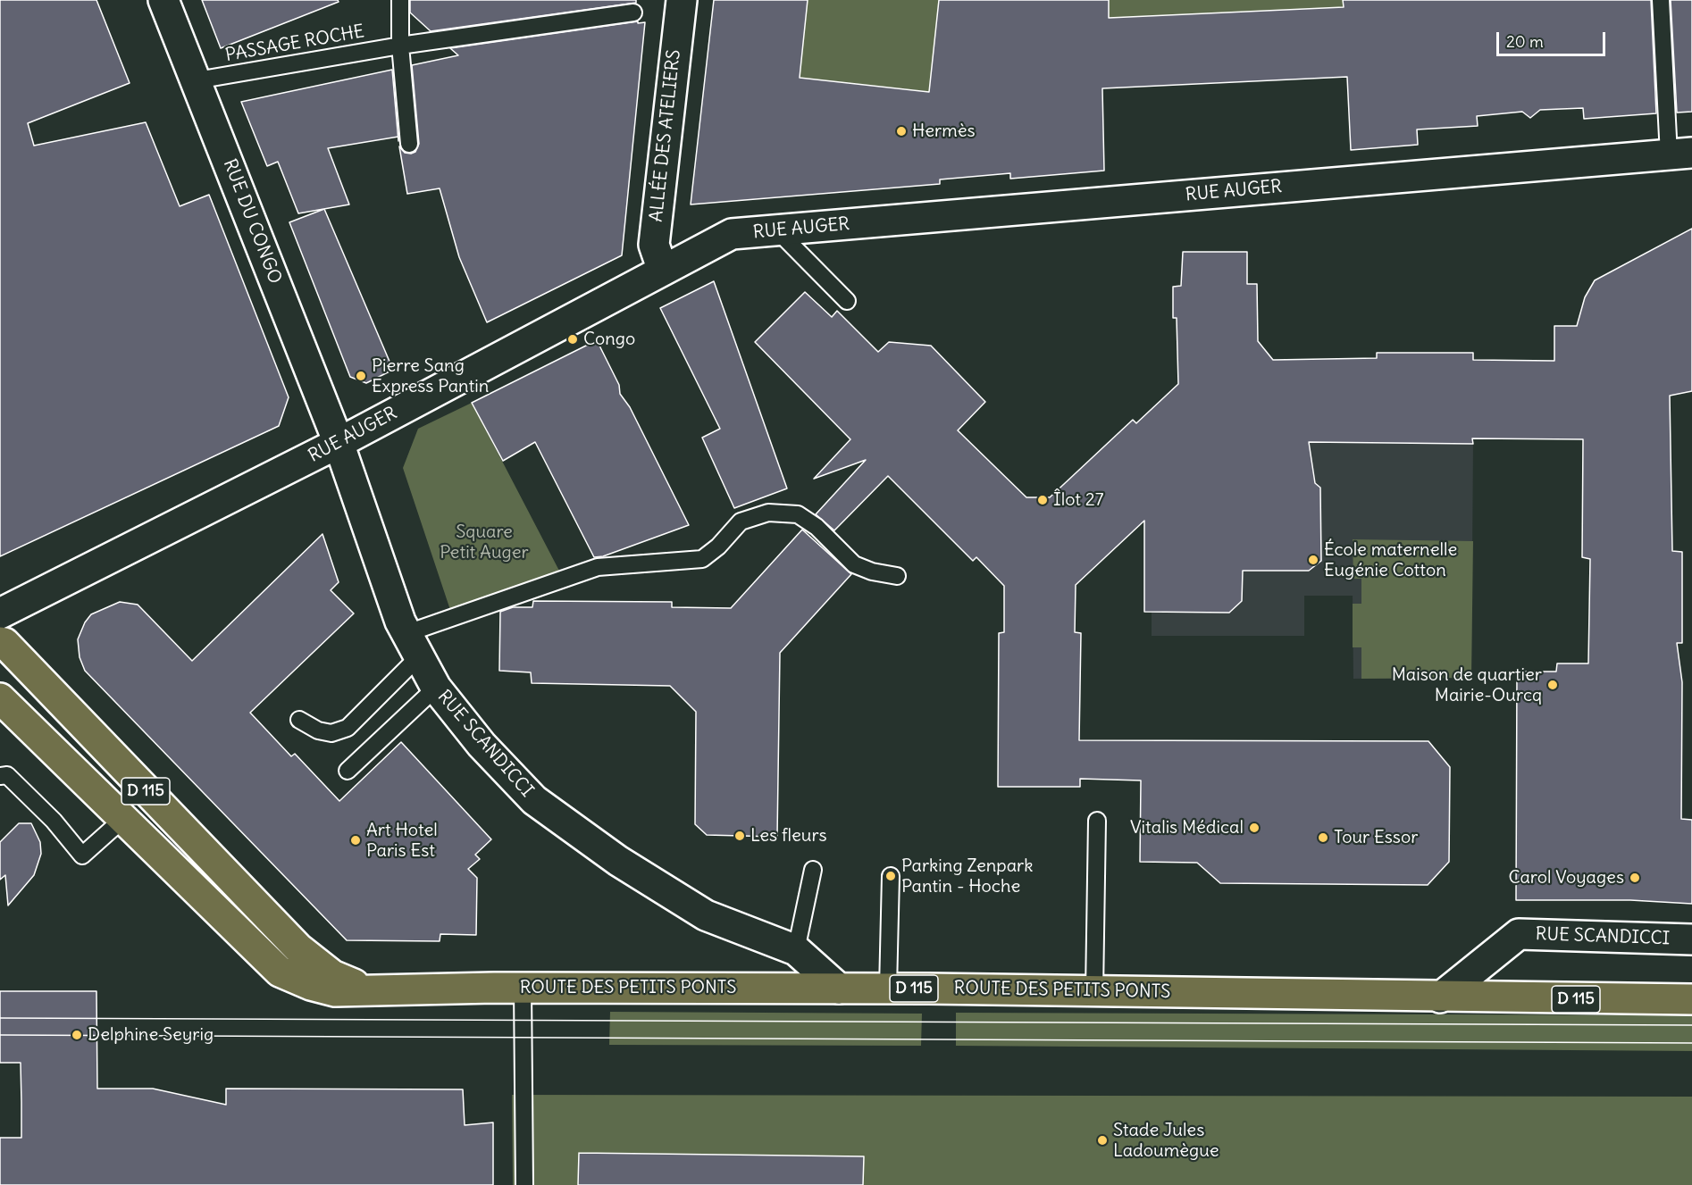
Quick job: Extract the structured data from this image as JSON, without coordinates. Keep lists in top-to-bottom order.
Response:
{
  "streets": {
    "main road": ["D 115", "ROUTE DES PETITS PONTS"],
    "street": [
      "ALLÉE DES ATELIERS",
      "RUE AUGER",
      "RUE DU CONGO",
      "RUE SCANDICCI"
    ],
    "lane": ["PASSAGE ROCHE"]
  },
  "crossings": [
    ["PASSAGE ROCHE", "RUE DU CONGO"],
    ["ALLÉE DES ATELIERS", "RUE AUGER"],
    ["RUE AUGER", "RUE DU CONGO"],
    ["RUE AUGER", "RUE SCANDICCI"],
    ["RUE DU CONGO", "RUE SCANDICCI"],
    ["RUE SCANDICCI", "ROUTE DES PETITS PONTS"],
    ["D 115", "ROUTE DES PETITS PONTS"]
  ],
  "parks": ["Square Petit Auger"],
  "places": [
    "Hermès",
    "Congo",
    "Pierre Sang Express Pantin",
    "Îlot 27",
    "École maternelle Eugénie Cotton",
    "Maison de quartier Mairie-Ourcq",
    "Vitalis Médical",
    "Les fleurs",
    "Tour Essor",
    "Art Hotel Paris Est",
    "Parking Zenpark Pantin - Hoche",
    "Carol Voyages",
    "Delphine Seyrig",
    "Stade Jules Ladoumègue"
  ],
  "scale_bar": "20 m"
}
